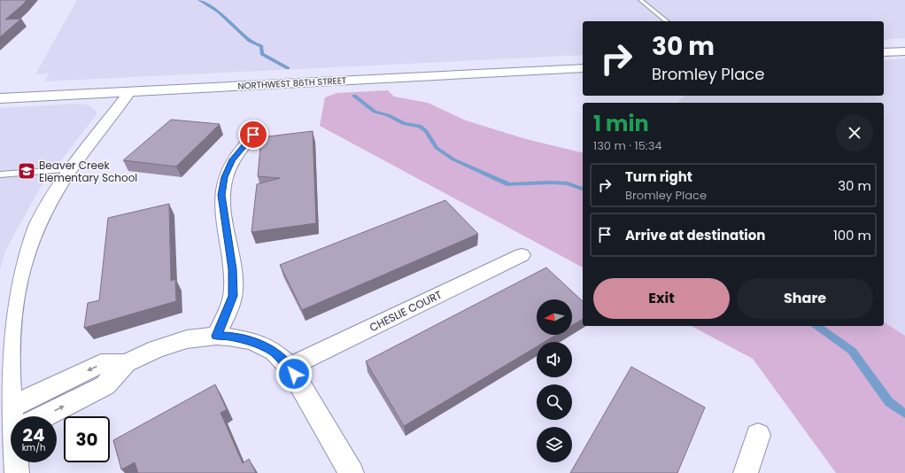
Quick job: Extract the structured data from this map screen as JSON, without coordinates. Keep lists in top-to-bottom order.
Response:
{
  "streets": {
    "main road": ["NORTHWEST 86TH STREET"],
    "street": ["CHESLIE COURT"]
  },
  "places": {
    "school or university": ["Beaver Creek Elementary School"]
  },
  "north": "left",
  "page": {
    "turn": ["30 m", "Bromley Place"],
    "heading": ["1 min", "130 m · 15:34"],
    "list": [
      {
        "name": "Turn right",
        "note": "Bromley Place",
        "value": "30 m"
      },
      {
        "name": "Arrive at destination",
        "value": "100 m"
      }
    ],
    "buttons": ["Exit", "Share"],
    "speed": "24 km/h",
    "limit": "30"
  }
}
